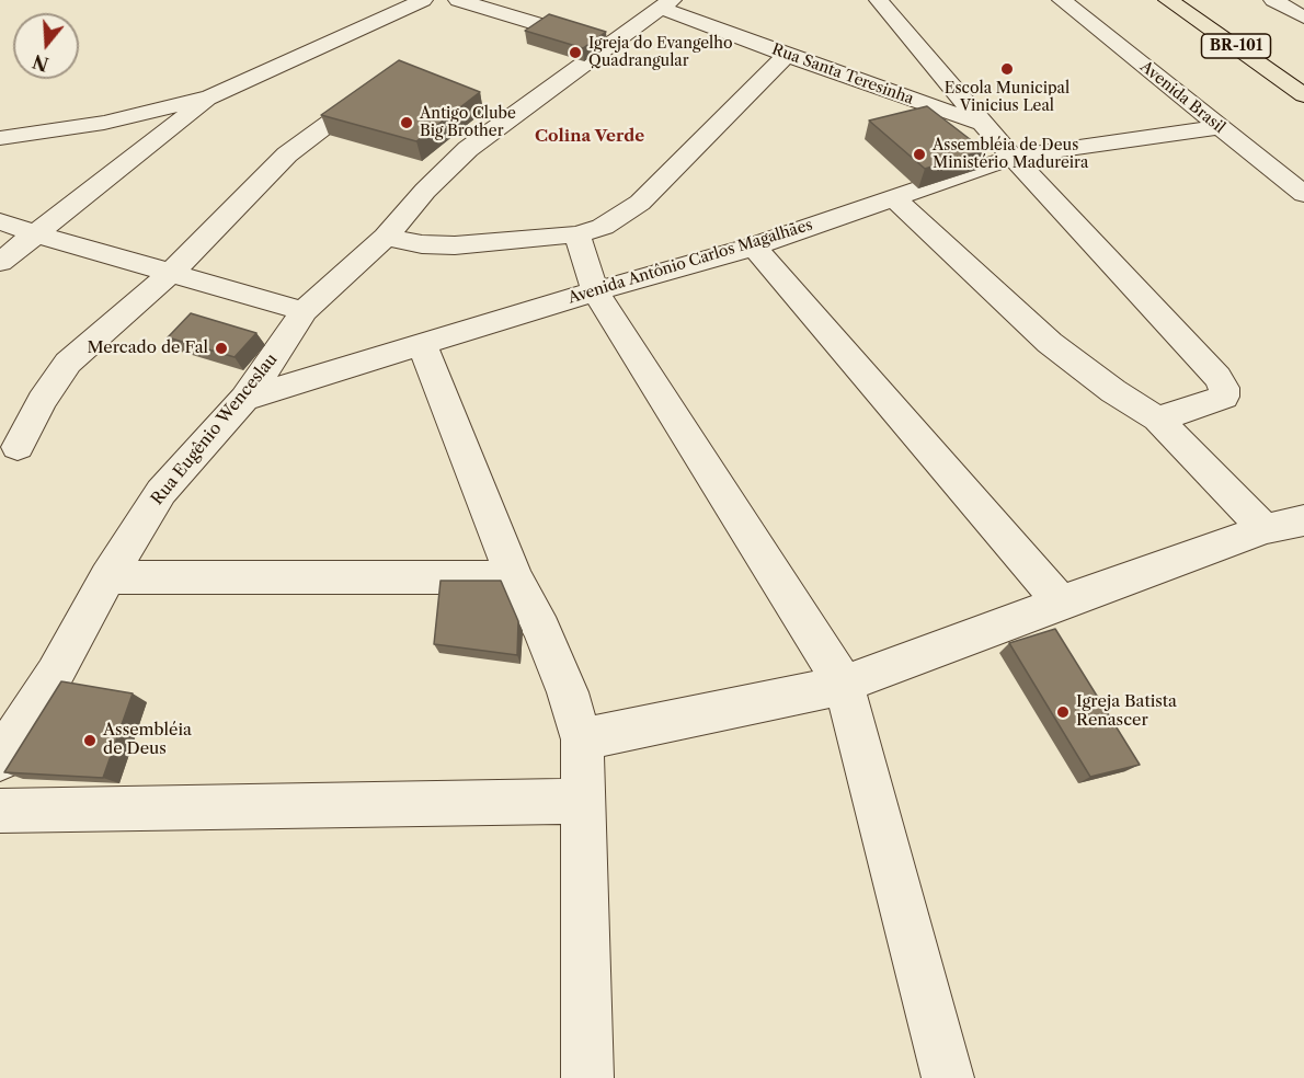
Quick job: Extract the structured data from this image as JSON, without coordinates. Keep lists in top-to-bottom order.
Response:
{
  "streets": {
    "highway": ["BR-101"],
    "street": [
      "Rua Santa Teresinha",
      "Avenida Brasil",
      "Avenida Antônio Carlos Magalhães",
      "Rua Eugênio Wenceslau"
    ]
  },
  "crossings": [
    ["Rua Santa Teresinha", "Avenida Antônio Carlos Magalhães"],
    ["Rua Santa Teresinha", "Rua Eugênio Wenceslau"],
    ["Avenida Brasil", "Avenida Antônio Carlos Magalhães"],
    ["Avenida Antônio Carlos Magalhães", "Rua Eugênio Wenceslau"]
  ],
  "districts": ["Colina Verde"],
  "places": [
    "Igreja do Evangelho Quadrangular",
    "Escola Municipal Vinicius Leal",
    "Antigo Clube Big Brother",
    "Assembléia de Deus Ministério Madureira",
    "Mercado de Fal",
    "Igreja Batista Renascer",
    "Assembléia de Deus"
  ],
  "north": "bottom"
}
